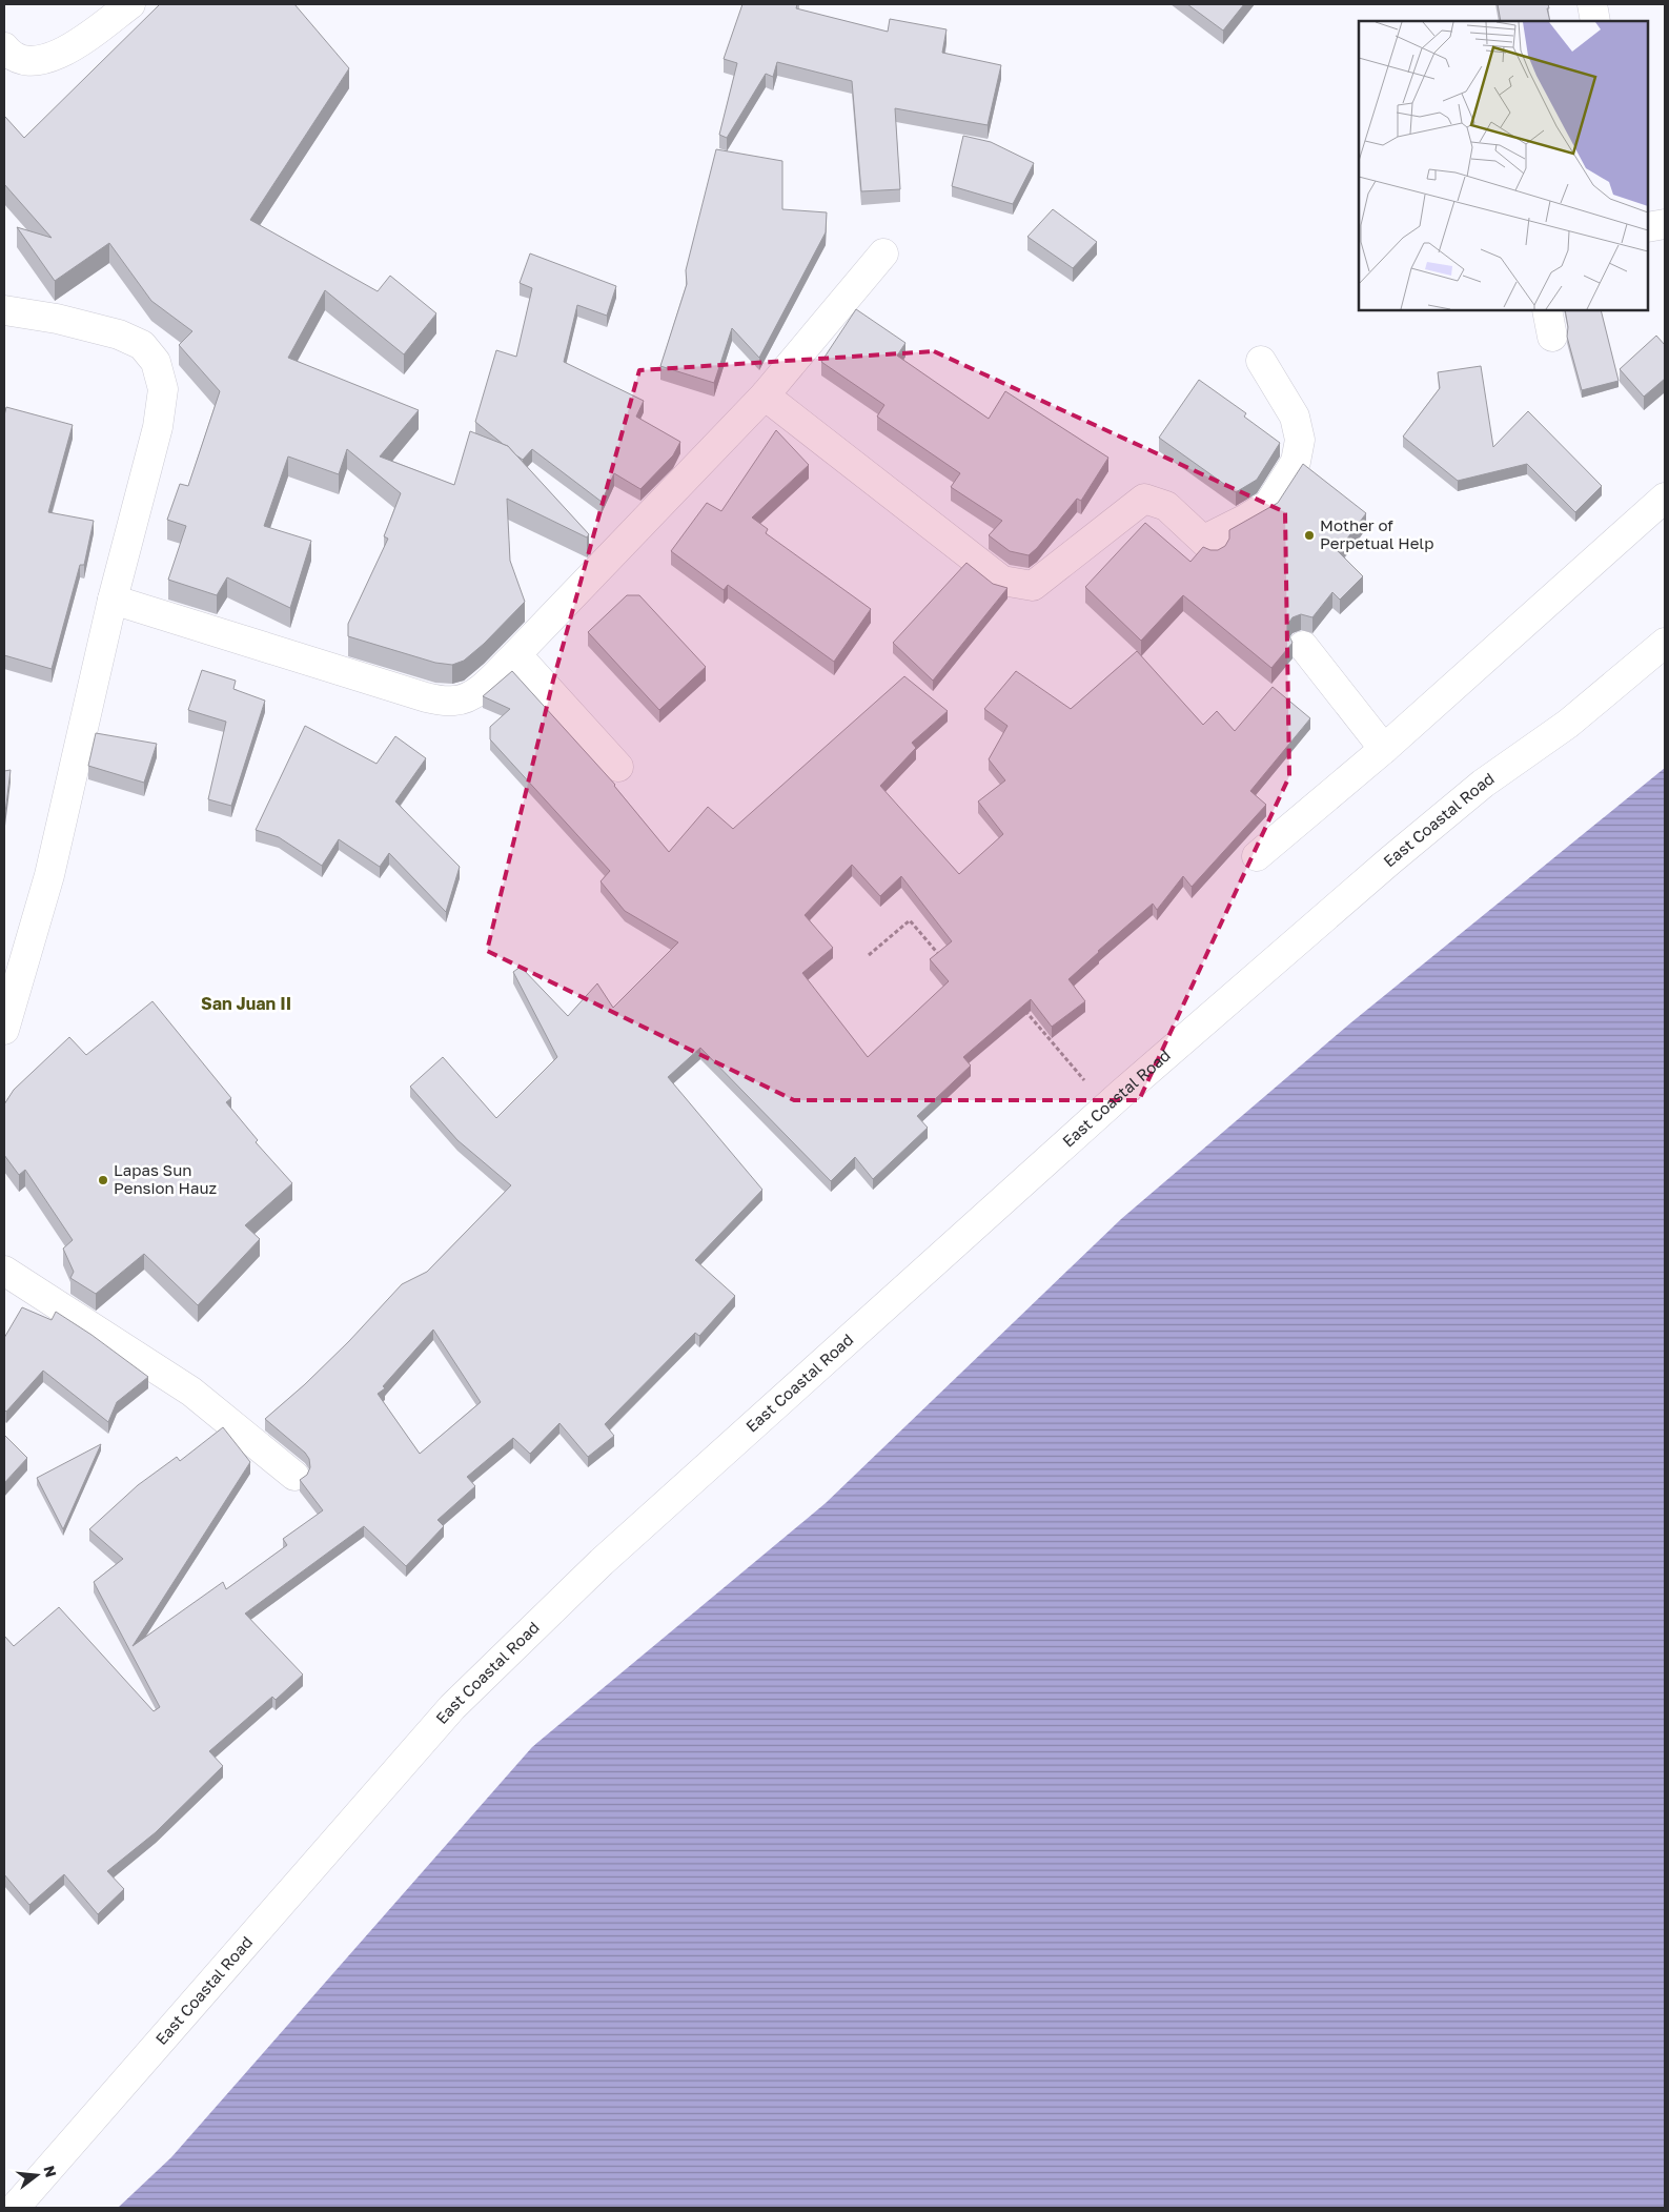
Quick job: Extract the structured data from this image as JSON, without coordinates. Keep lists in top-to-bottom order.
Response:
{
  "streets": {
    "street": ["East Coastal Road"]
  },
  "districts": ["San Juan II"],
  "places": ["Mother of Perpetual Help", "Lapas Sun Pension Hauz"],
  "north": "right"
}
